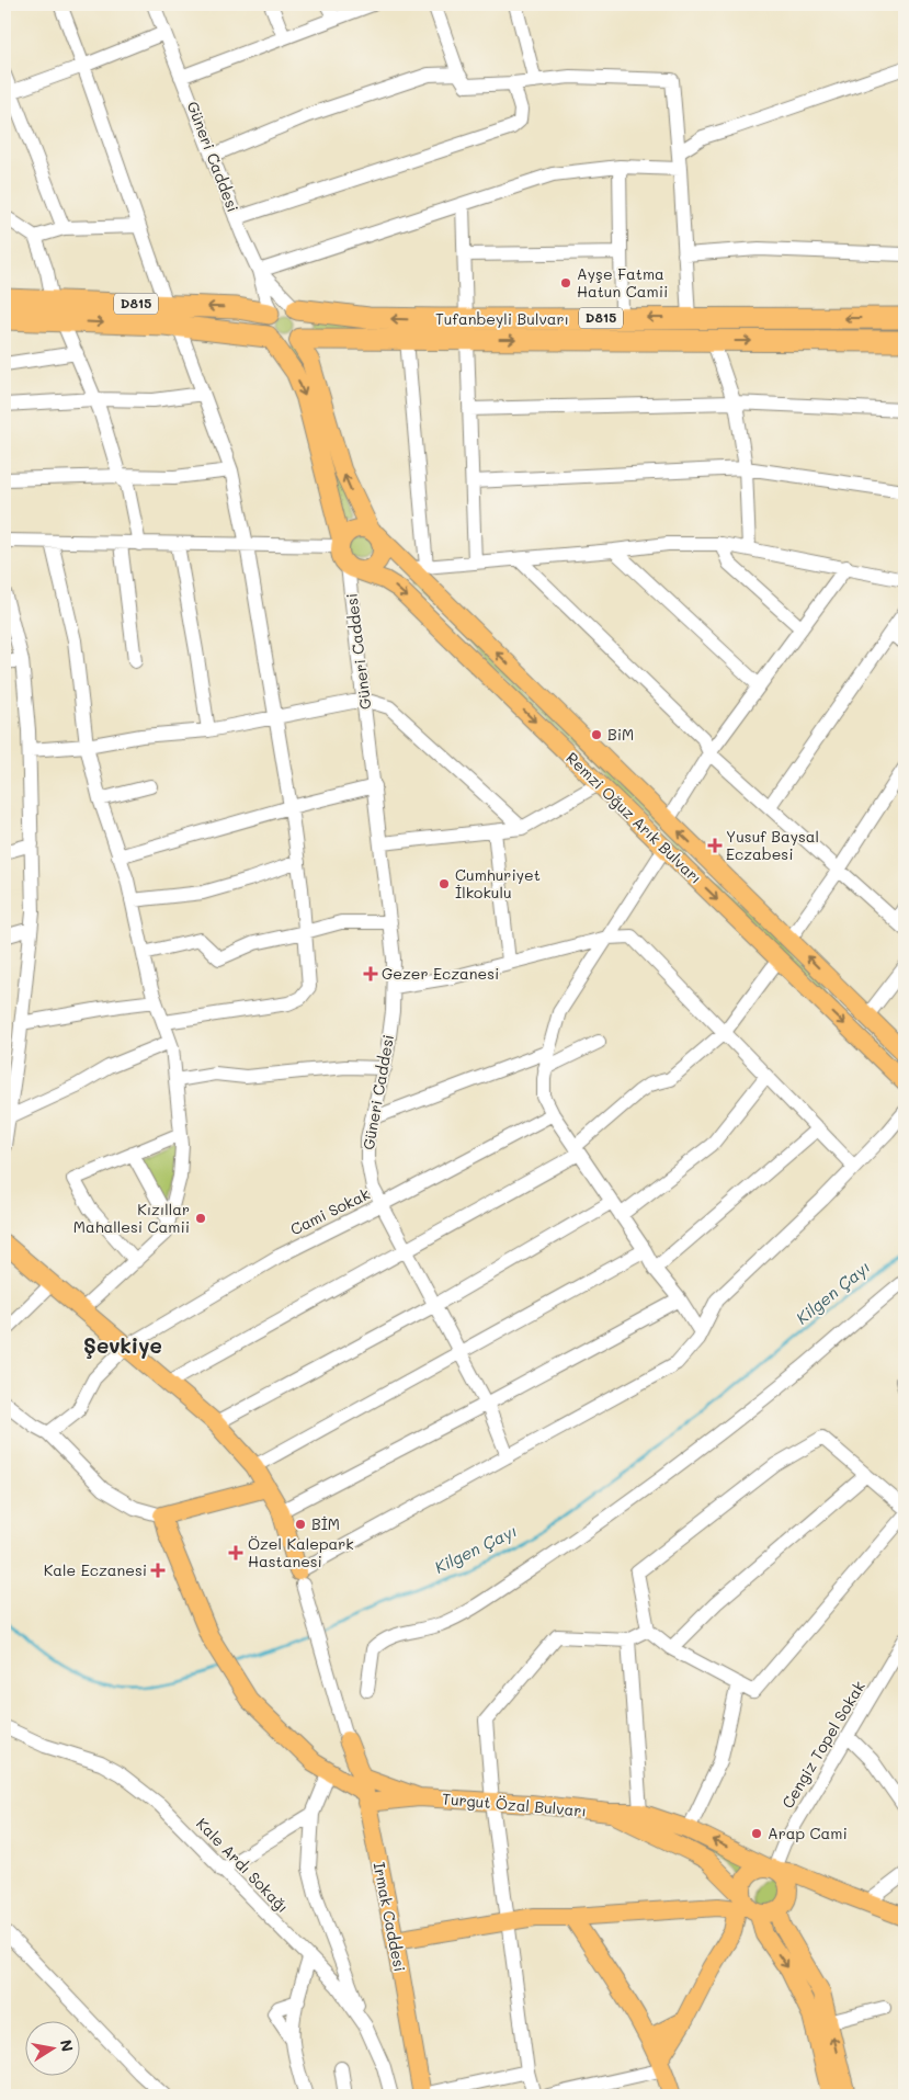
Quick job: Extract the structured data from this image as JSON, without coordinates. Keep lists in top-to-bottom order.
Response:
{
  "streets": {
    "highway": ["D815", "Tufanbeyli Bulvarı"],
    "main road": [
      "Güneri Caddesi",
      "Remzi Oğuz Arık Bulvarı",
      "Turgut Özal Bulvarı",
      "Irmak Caddesi"
    ],
    "street": ["Cami Sokak", "Cengiz Topel Sokak", "Kale Ardı Sokağı"]
  },
  "crossings": [
    ["Güneri Caddesi", "Tufanbeyli Bulvarı"],
    ["Güneri Caddesi", "Remzi Oğuz Arık Bulvarı"],
    ["Güneri Caddesi", "Cami Sokak"],
    ["Cengiz Topel Sokak", "Turgut Özal Bulvarı"]
  ],
  "districts": ["Şevkiye"],
  "water": ["Kilgen Çayı"],
  "places": {
    "other": [
      "Ayşe Fatma Hatun Camii",
      "BiM",
      "Cumhuriyet İlkokulu",
      "Kızıllar Mahallesi Camii",
      "BİM",
      "Arap Cami"
    ],
    "health": [
      "Yusuf Baysal Eczabesi",
      "Gezer Eczanesi",
      "Özel Kalepark Hastanesi",
      "Kale Eczanesi"
    ]
  },
  "north": "right"
}
